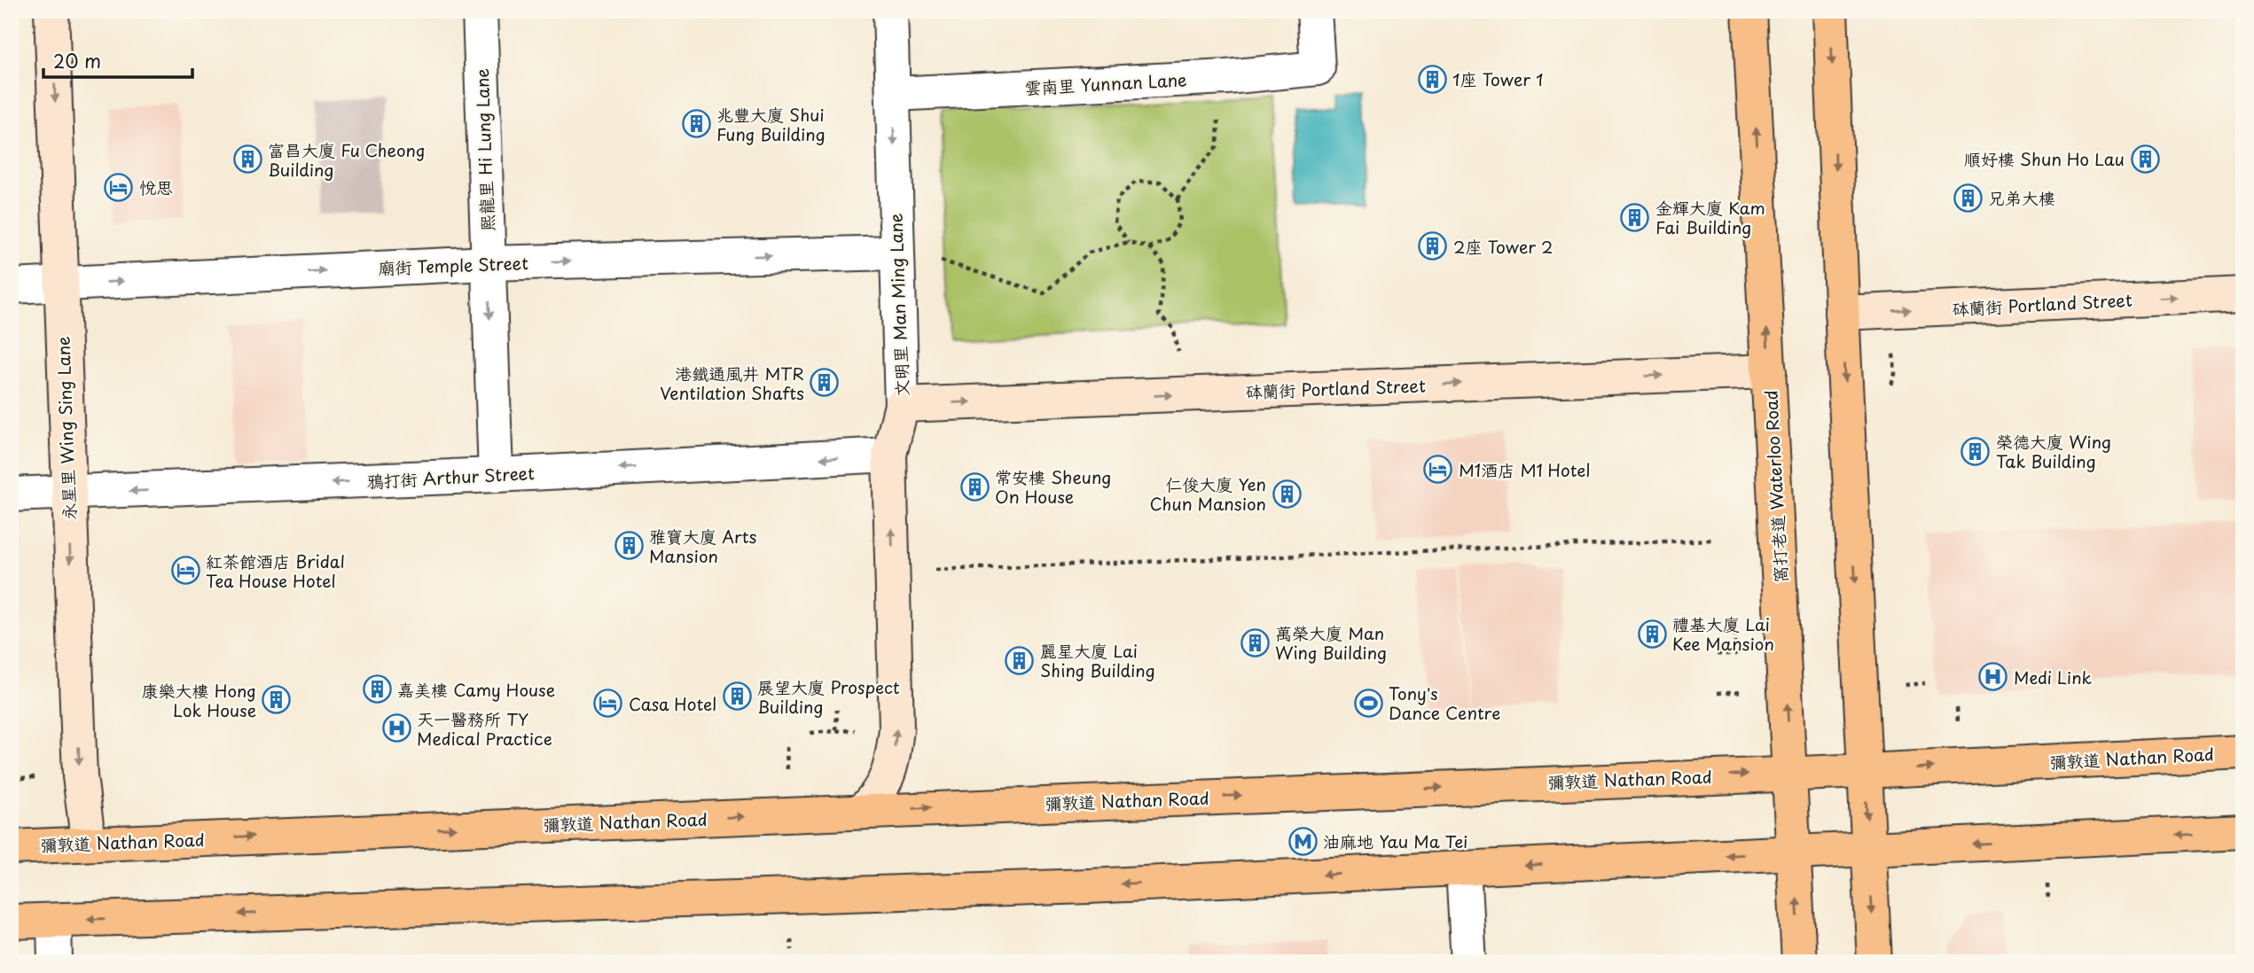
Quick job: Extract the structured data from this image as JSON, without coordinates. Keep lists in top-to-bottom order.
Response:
{
  "streets": {
    "main road": ["窩打老道 Waterloo Road", "彌敦道 Nathan Road"],
    "street": [
      "雲南里 Yunnan Lane",
      "熙龍里 Hi Lung Lane",
      "廟街 Temple Street",
      "砵蘭街 Portland Street",
      "文明里 Man Ming Lane",
      "永星里 Wing Sing Lane",
      "鴉打街 Arthur Street"
    ]
  },
  "crossings": [
    ["雲南里 Yunnan Lane", "文明里 Man Ming Lane"],
    ["熙龍里 Hi Lung Lane", "廟街 Temple Street"],
    ["熙龍里 Hi Lung Lane", "鴉打街 Arthur Street"],
    ["廟街 Temple Street", "文明里 Man Ming Lane"],
    ["廟街 Temple Street", "永星里 Wing Sing Lane"],
    ["砵蘭街 Portland Street", "文明里 Man Ming Lane"],
    ["砵蘭街 Portland Street", "窩打老道 Waterloo Road"],
    ["文明里 Man Ming Lane", "鴉打街 Arthur Street"],
    ["文明里 Man Ming Lane", "彌敦道 Nathan Road"],
    ["永星里 Wing Sing Lane", "鴉打街 Arthur Street"],
    ["永星里 Wing Sing Lane", "彌敦道 Nathan Road"],
    ["窩打老道 Waterloo Road", "彌敦道 Nathan Road"]
  ],
  "one_way": [
    "熙龍里 Hi Lung Lane",
    "廟街 Temple Street",
    "砵蘭街 Portland Street",
    "永星里 Wing Sing Lane",
    "鴉打街 Arthur Street"
  ],
  "places": {
    "building": [
      "1座 Tower 1",
      "兆豐大廈 Shui Fung Building",
      "順好樓 Shun Ho Lau",
      "富昌大廈 Fu Cheong Building",
      "兄弟大樓",
      "金輝大廈 Kam Fai Building",
      "2座 Tower 2",
      "港鐵通風井 MTR Ventilation Shafts",
      "榮德大廈 Wing Tak Building",
      "常安樓 Sheung On House",
      "仁俊大廈 Yen Chun Mansion",
      "雅寶大廈 Arts Mansion",
      "禮基大廈 Lai Kee Mansion",
      "萬榮大廈 Man Wing Building",
      "麗星大廈 Lai Shing Building",
      "嘉美樓 Camy House",
      "展望大廈 Prospect Building",
      "康樂大樓 Hong Lok House"
    ],
    "hotel": [
      "悅思",
      "M1酒店 M1 Hotel",
      "紅茶館酒店 Bridal Tea House Hotel",
      "Casa Hotel"
    ],
    "hospital": ["Medi Link", "天一醫務所 TY Medical Practice"],
    "sports": ["Tony's Dance Centre"],
    "metro station": ["油麻地 Yau Ma Tei"]
  },
  "scale_bar": "20 m"
}
